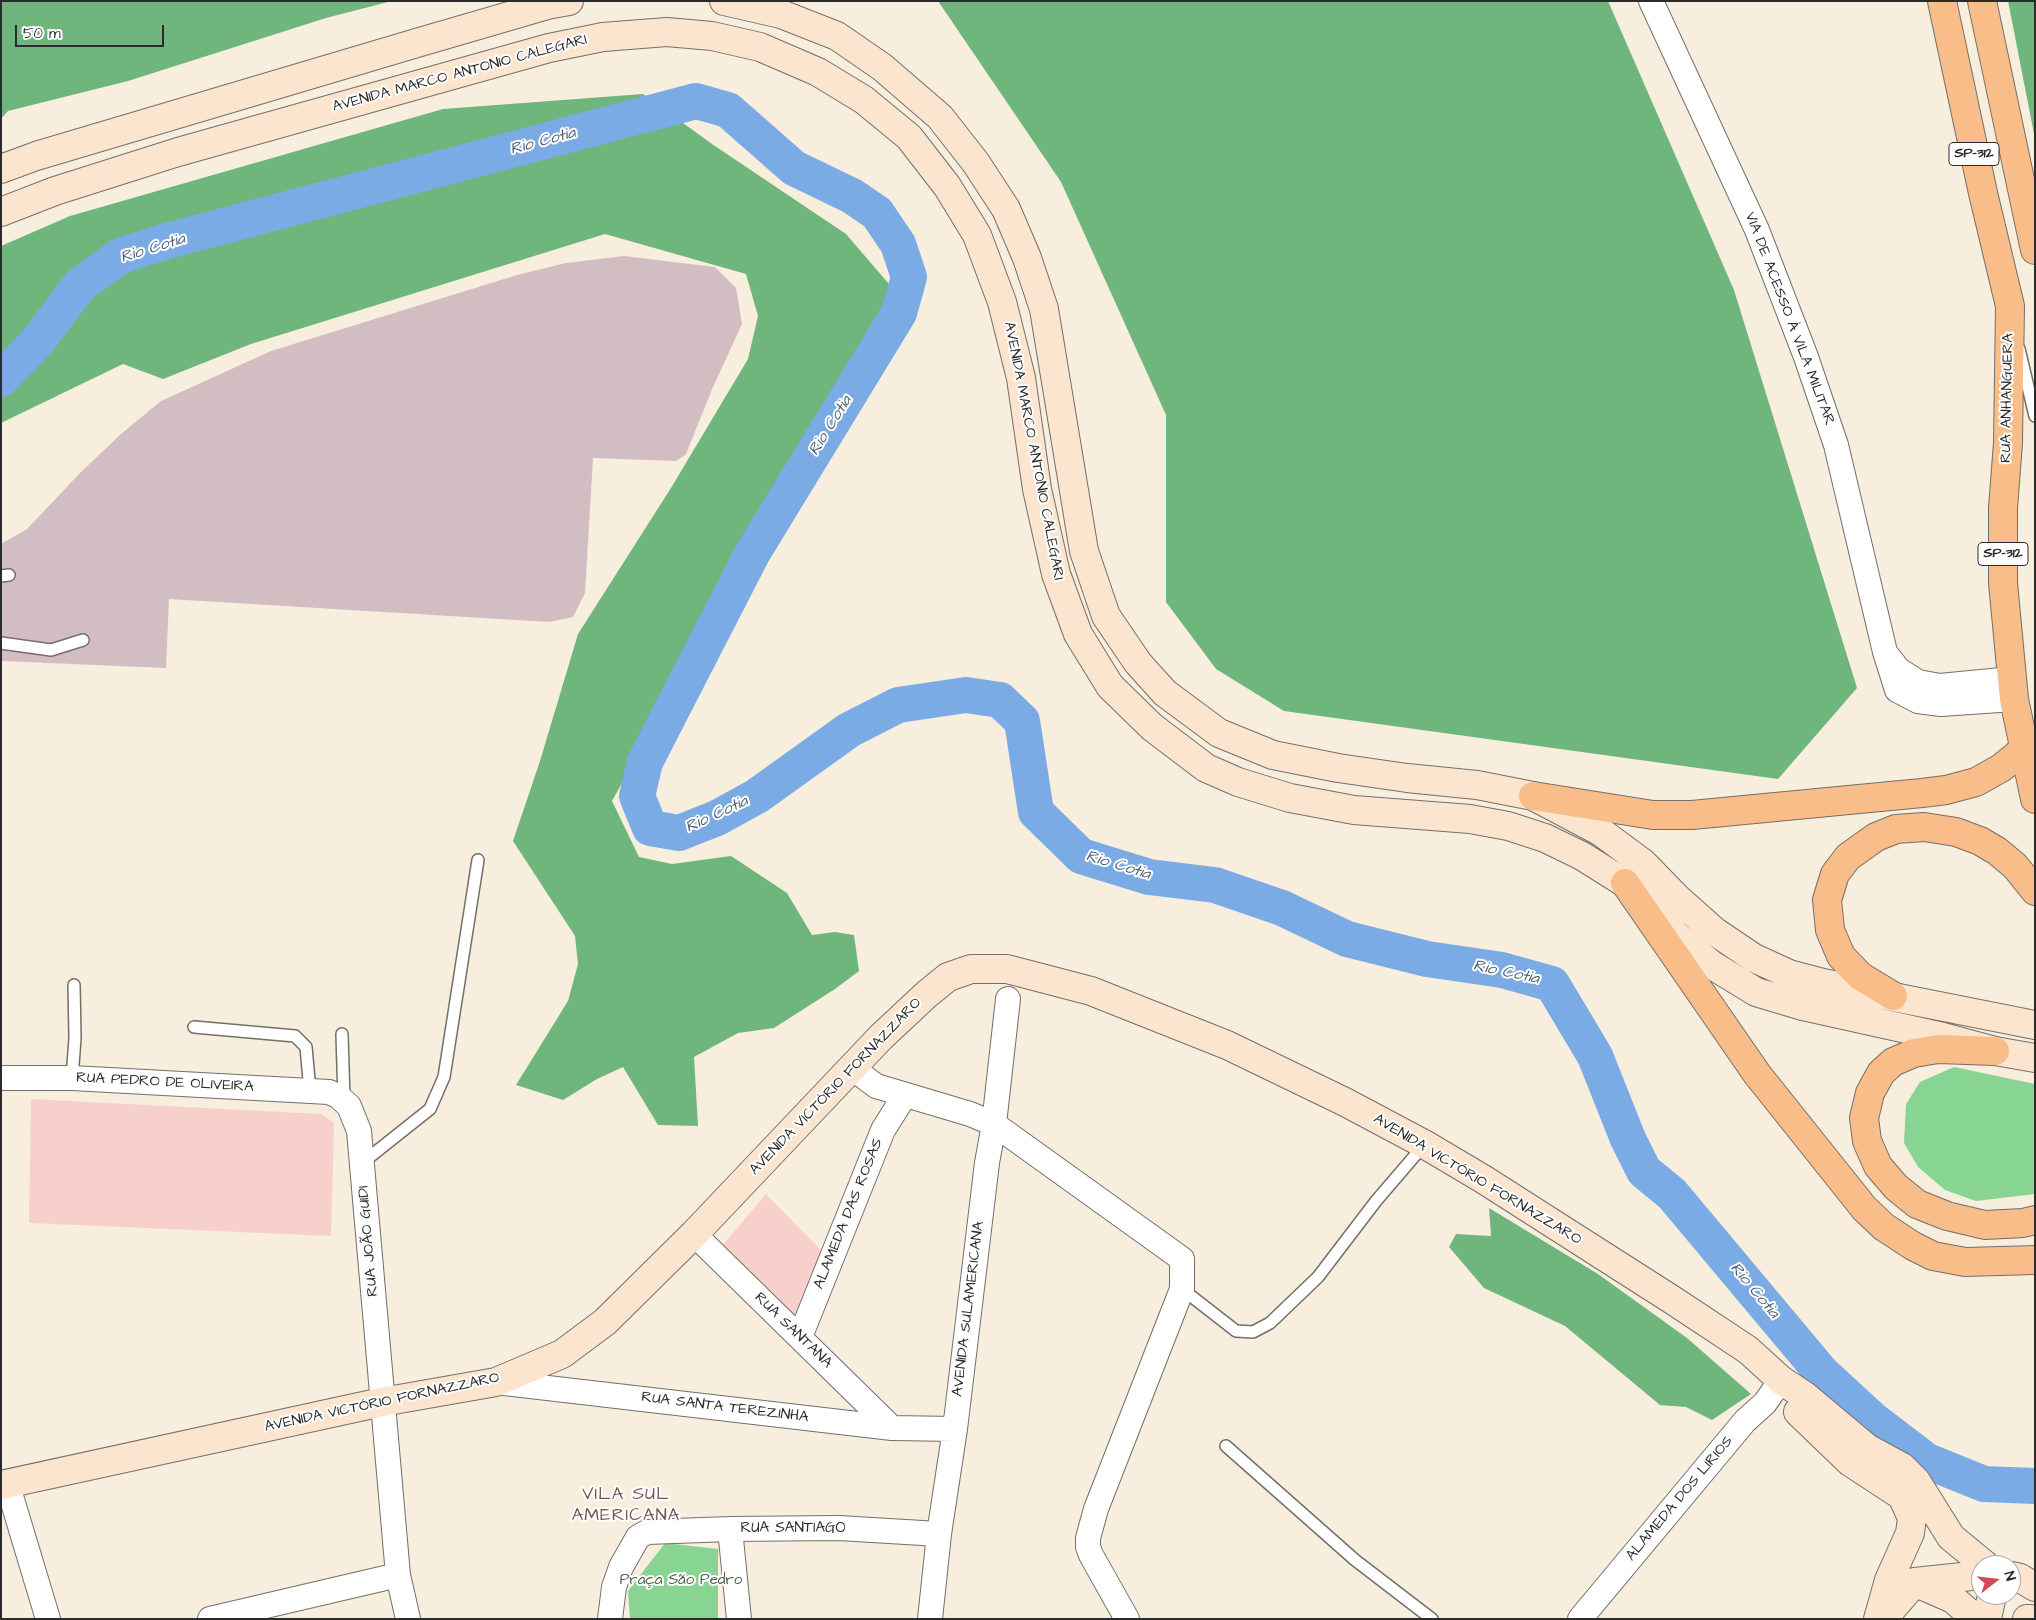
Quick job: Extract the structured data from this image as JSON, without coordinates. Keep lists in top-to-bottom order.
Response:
{
  "streets": {
    "main road": [
      "AVENIDA MARCO ANTONIO CALEGARI",
      "SP-312",
      "RUA ANHANGUERA",
      "AVENIDA VICTÓRIO FORNAZZARO"
    ],
    "street": [
      "VIA DE ACESSO À VILA MILITAR",
      "RUA PEDRO DE OLIVEIRA",
      "ALAMEDA DAS ROSAS",
      "RUA JOÃO GUIDI",
      "AVENIDA SULAMERICANA",
      "RUA SANTANA",
      "RUA SANTA TEREZINHA",
      "ALAMEDA DOS LIRIOS",
      "RUA SANTIAGO"
    ]
  },
  "crossings": [
    ["VIA DE ACESSO À VILA MILITAR", "RUA ANHANGUERA"],
    ["RUA PEDRO DE OLIVEIRA", "RUA JOÃO GUIDI"],
    ["AVENIDA VICTÓRIO FORNAZZARO", "RUA JOÃO GUIDI"],
    ["AVENIDA VICTÓRIO FORNAZZARO", "RUA SANTANA"],
    ["AVENIDA VICTÓRIO FORNAZZARO", "RUA SANTA TEREZINHA"],
    ["AVENIDA VICTÓRIO FORNAZZARO", "ALAMEDA DOS LIRIOS"],
    ["ALAMEDA DAS ROSAS", "RUA SANTANA"],
    ["AVENIDA SULAMERICANA", "RUA SANTA TEREZINHA"],
    ["AVENIDA SULAMERICANA", "RUA SANTIAGO"],
    ["RUA SANTANA", "RUA SANTA TEREZINHA"]
  ],
  "districts": ["VILA SUL AMERICANA"],
  "water": ["Rio Cotia"],
  "parks": ["Praça São Pedro"],
  "scale_bar": "50 m",
  "north": "right"
}
